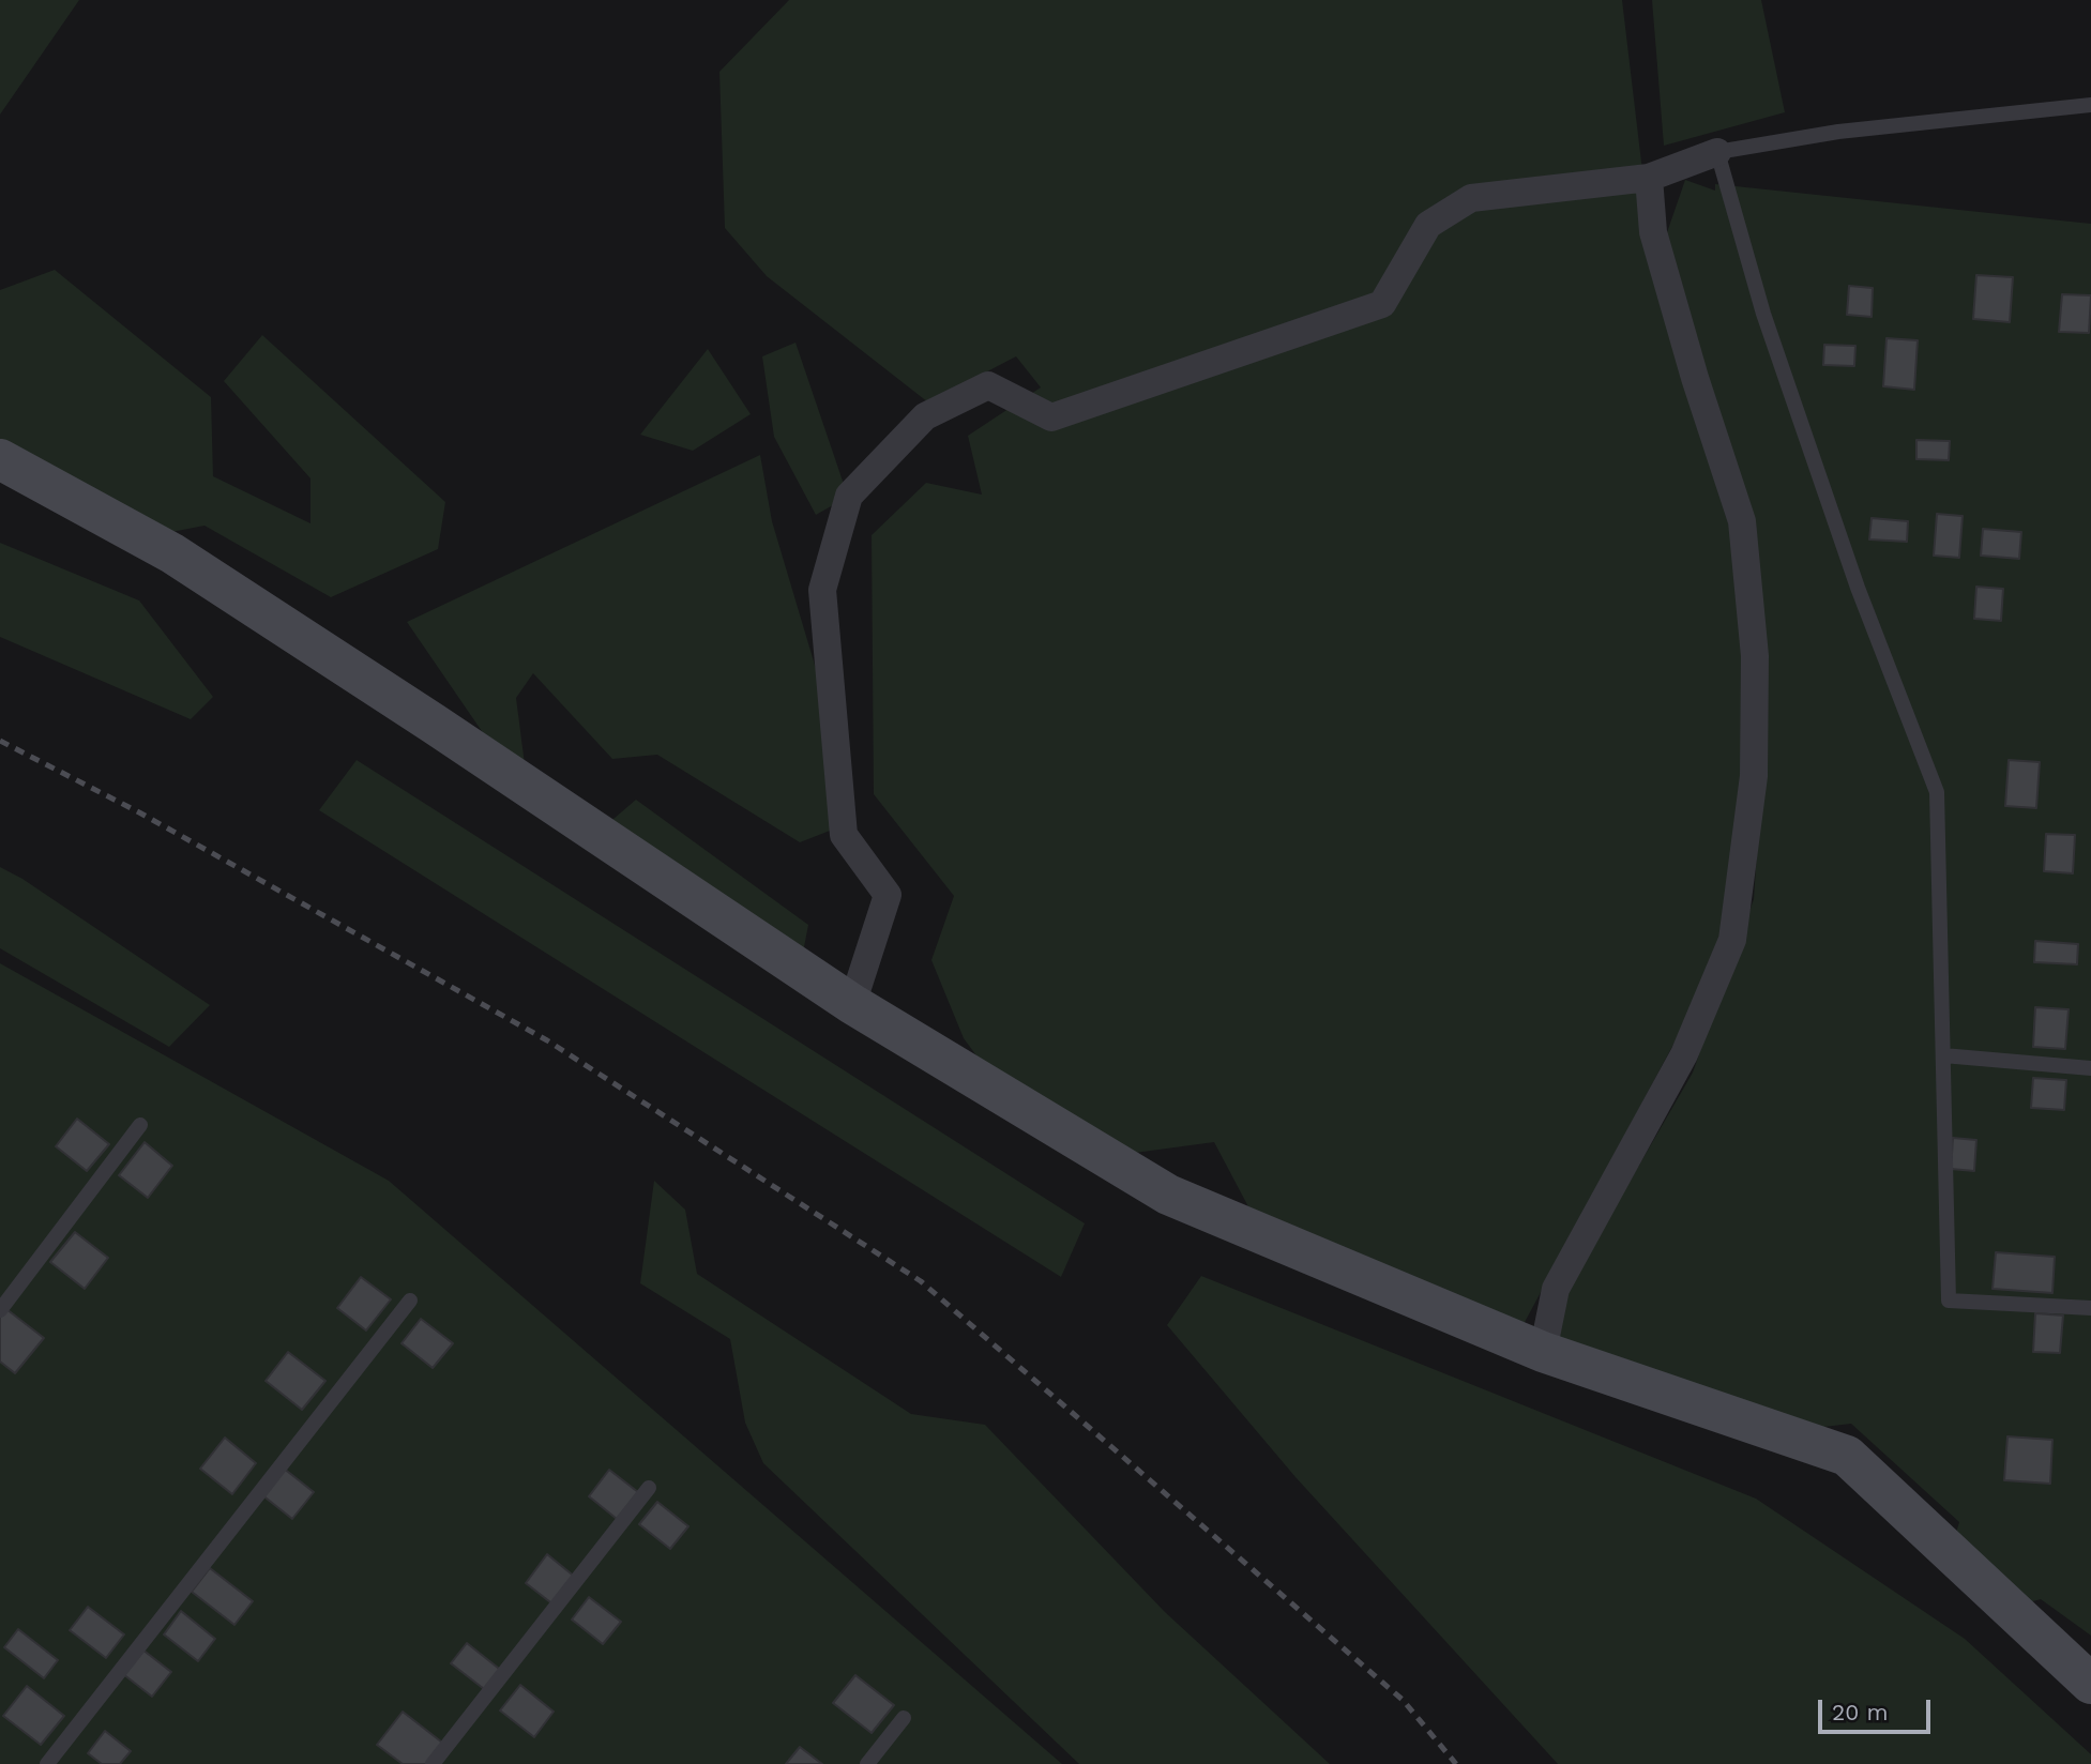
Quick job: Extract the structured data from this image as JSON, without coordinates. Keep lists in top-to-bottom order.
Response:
{
  "scale_bar": "20 m"
}
